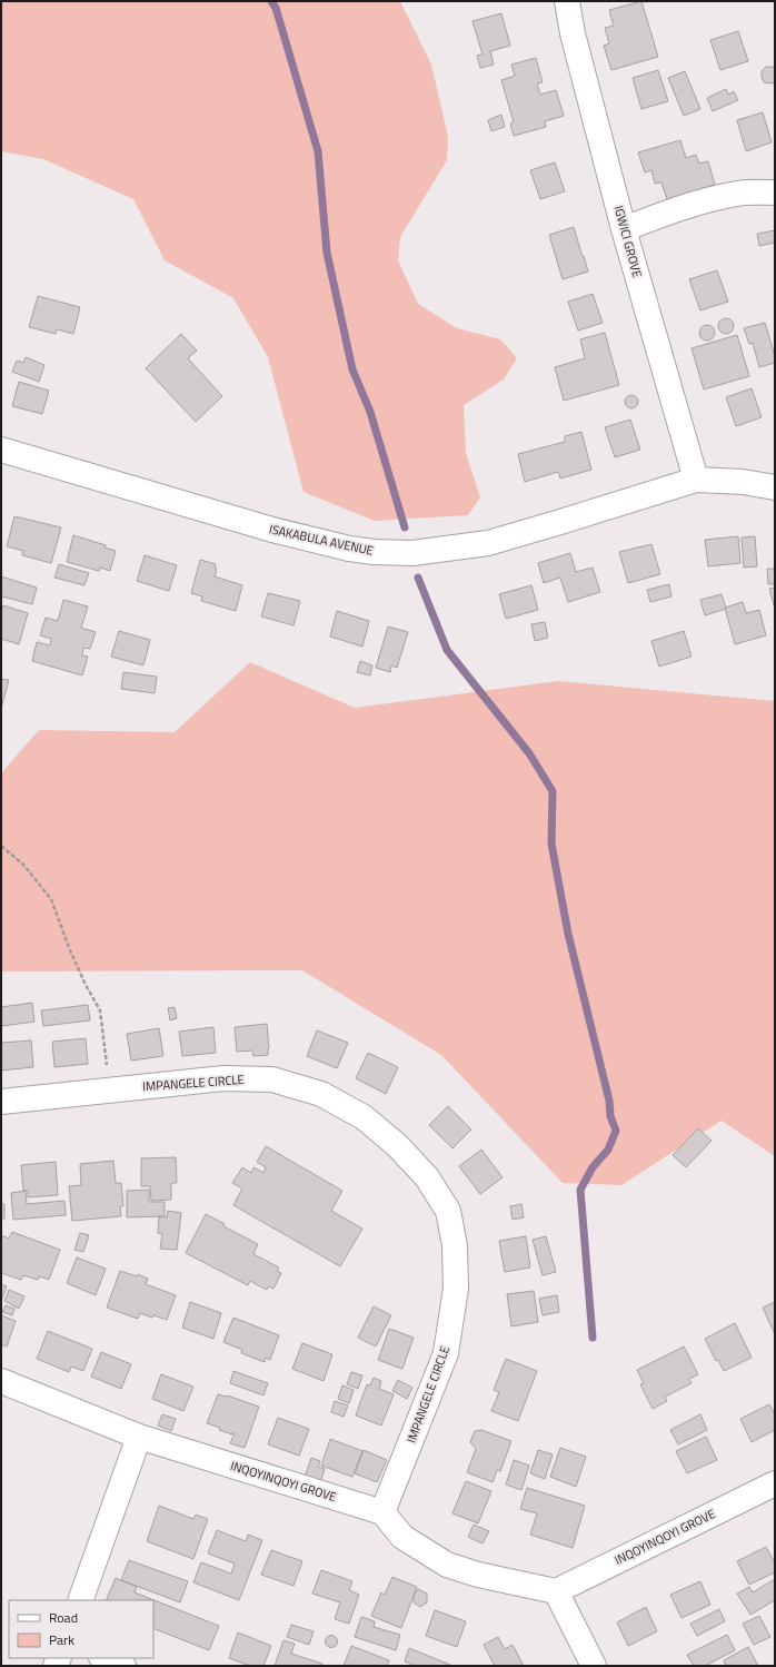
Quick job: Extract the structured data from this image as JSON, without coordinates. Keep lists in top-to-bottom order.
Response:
{
  "streets": {
    "street": [
      "IGWICI GROVE",
      "ISAKABULA AVENUE",
      "IMPANGELE CIRCLE",
      "INQOYINQOYI GROVE"
    ]
  },
  "crossings": [
    ["IGWICI GROVE", "ISAKABULA AVENUE"],
    ["IMPANGELE CIRCLE", "INQOYINQOYI GROVE"]
  ],
  "legend": ["Road", "Park"]
}
